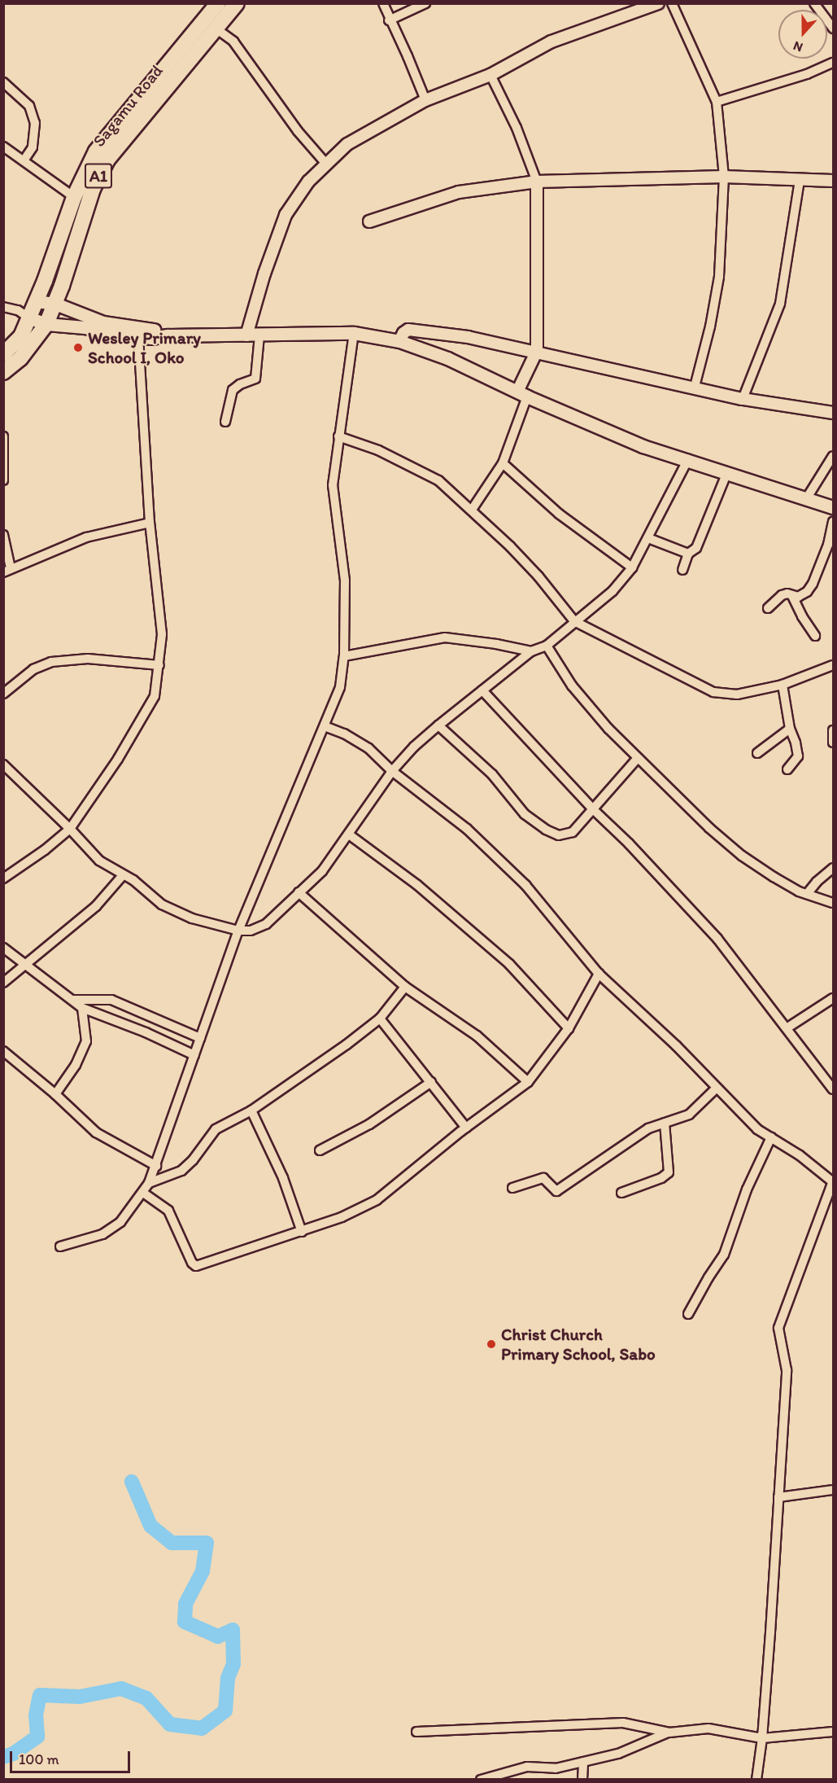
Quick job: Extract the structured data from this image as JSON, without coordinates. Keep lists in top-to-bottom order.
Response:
{
  "streets": {
    "highway": ["Sagamu Road", "A1"]
  },
  "places": ["Wesley Primary School I, Oko", "Christ Church Primary School, Sabo"],
  "scale_bar": "100 m",
  "north": "bottom"
}
